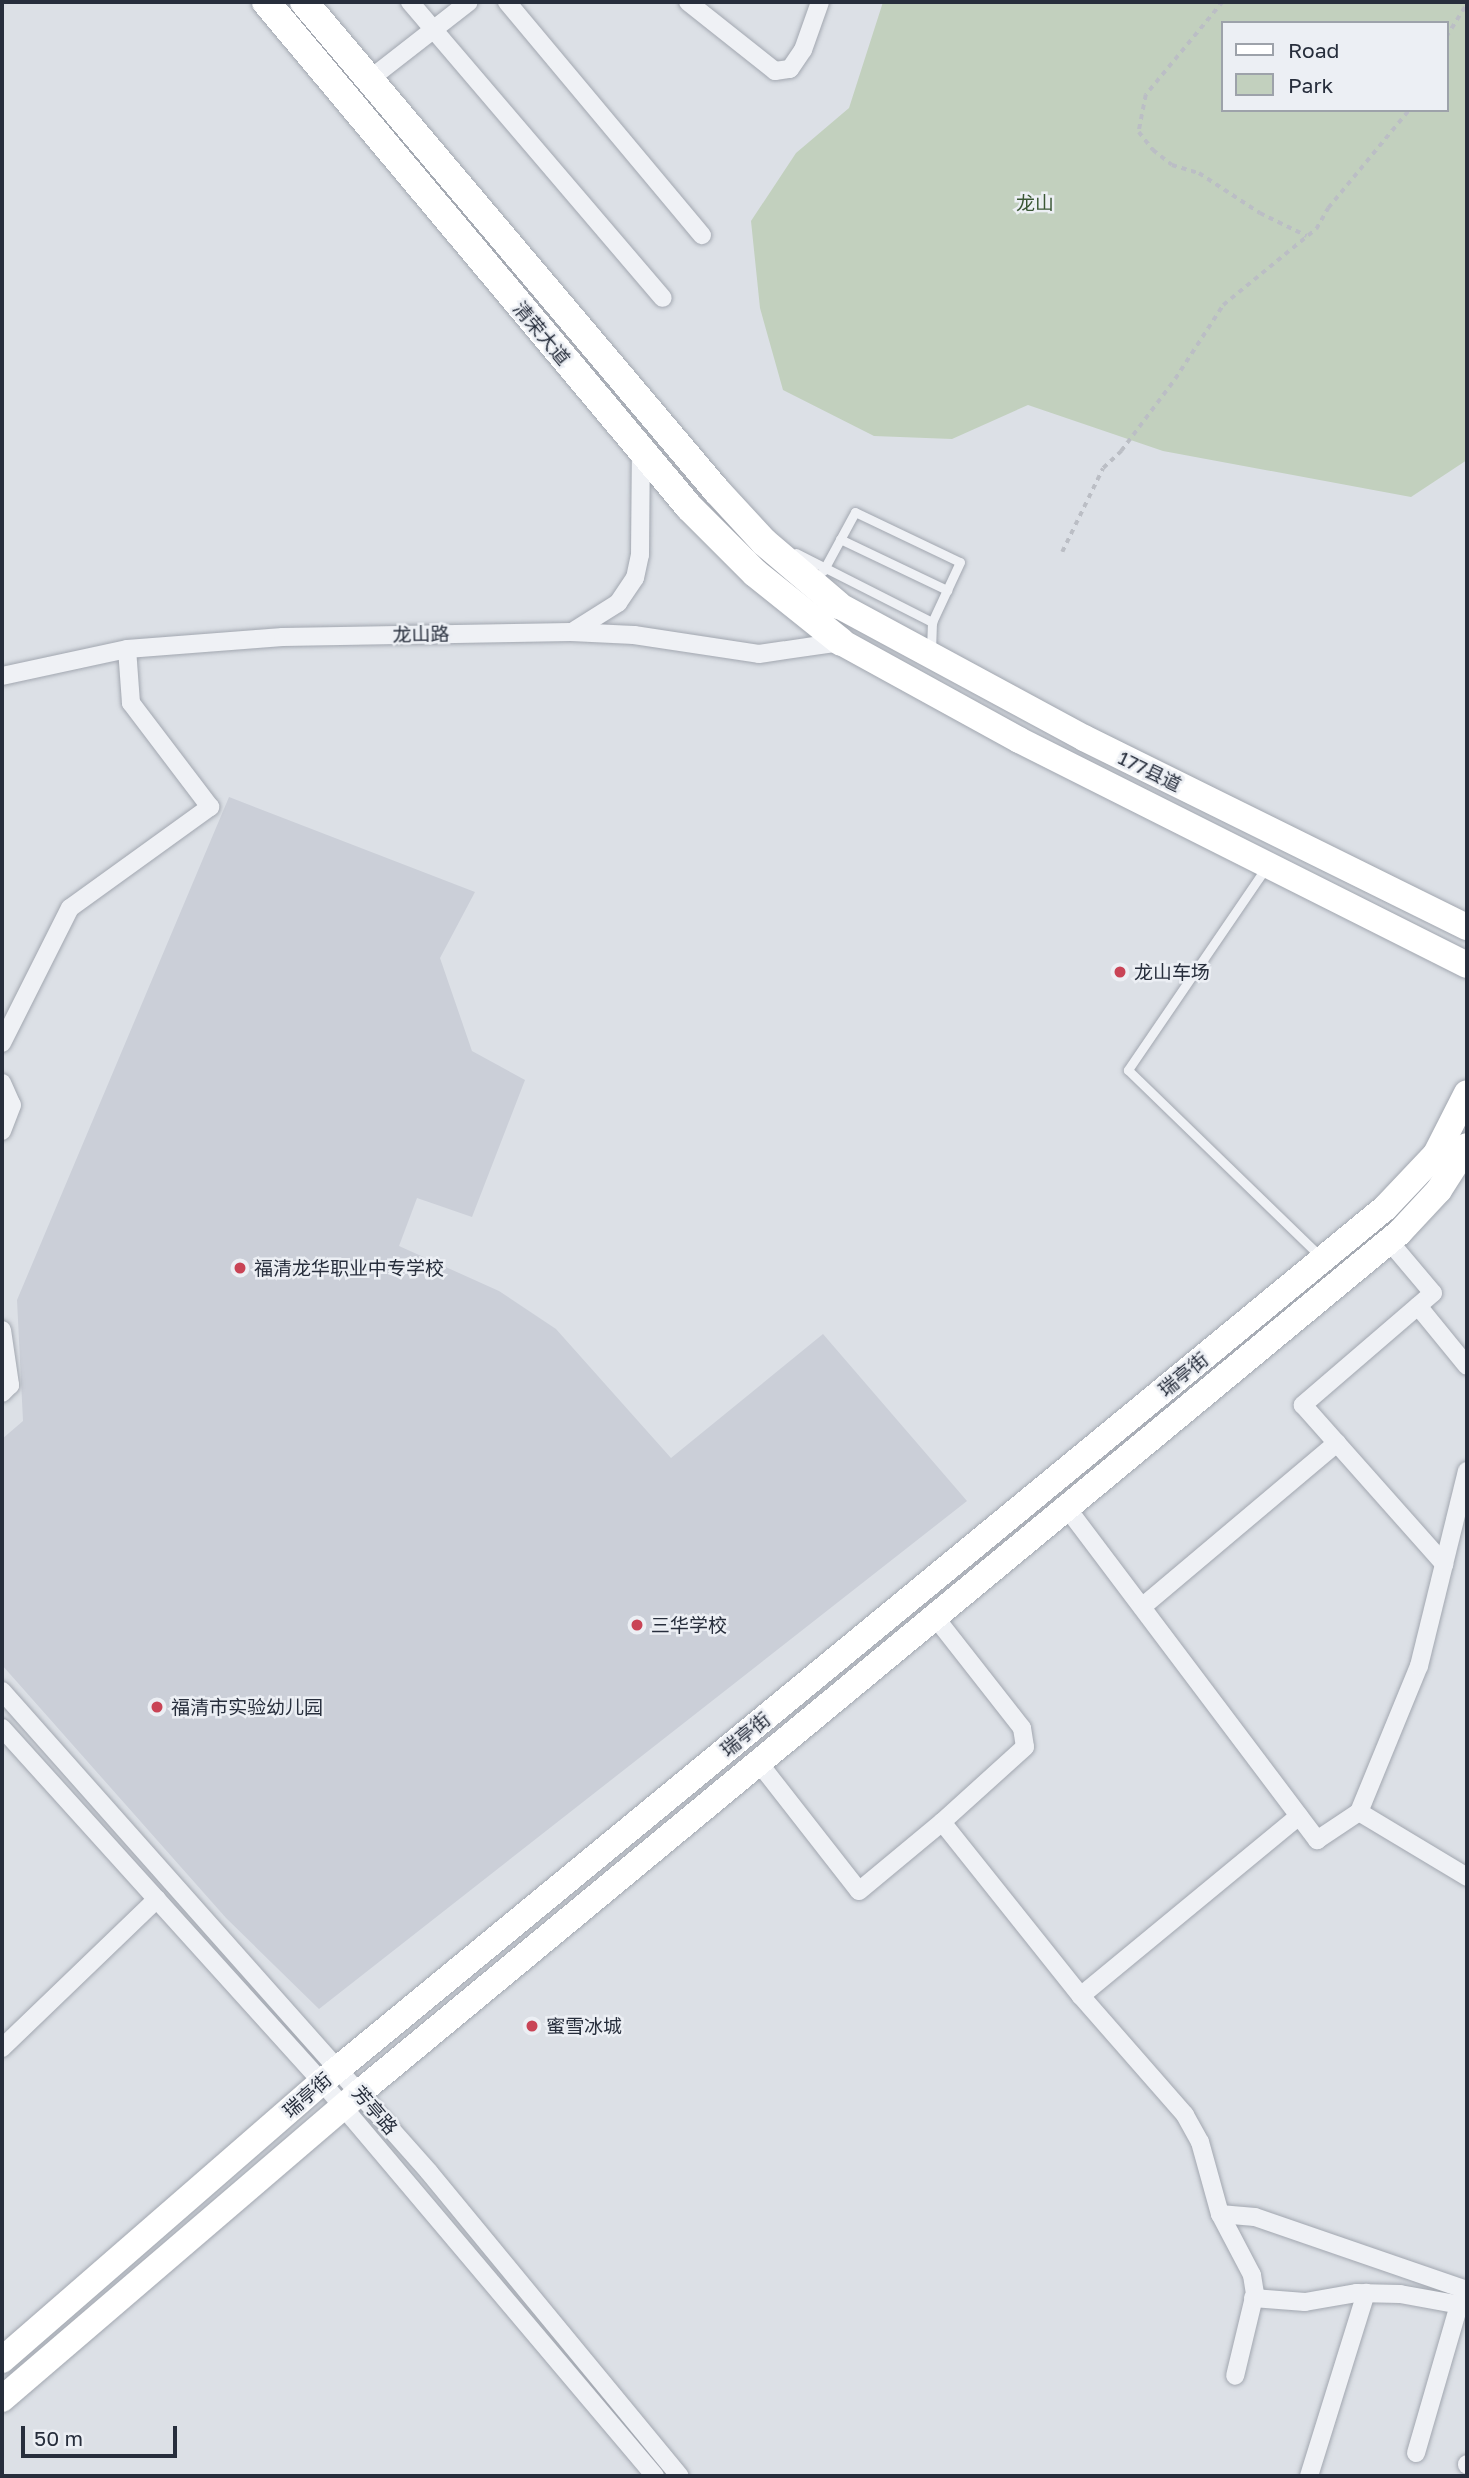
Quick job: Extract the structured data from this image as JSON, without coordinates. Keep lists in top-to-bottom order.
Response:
{
  "streets": {
    "main road": ["清荣大道", "177县道", "瑞亭街"],
    "street": ["龙山路", "芳亭路"]
  },
  "crossings": [
    ["清荣大道", "龙山路"],
    ["清荣大道", "177县道"],
    ["龙山路", "177县道"],
    ["瑞亭街", "芳亭路"]
  ],
  "parks": ["龙山"],
  "places": [
    "龙山车场",
    "福清龙华职业中专学校",
    "三华学校",
    "福清市实验幼儿园",
    "蜜雪冰城"
  ],
  "legend": ["Road", "Park"],
  "scale_bar": "50 m"
}
